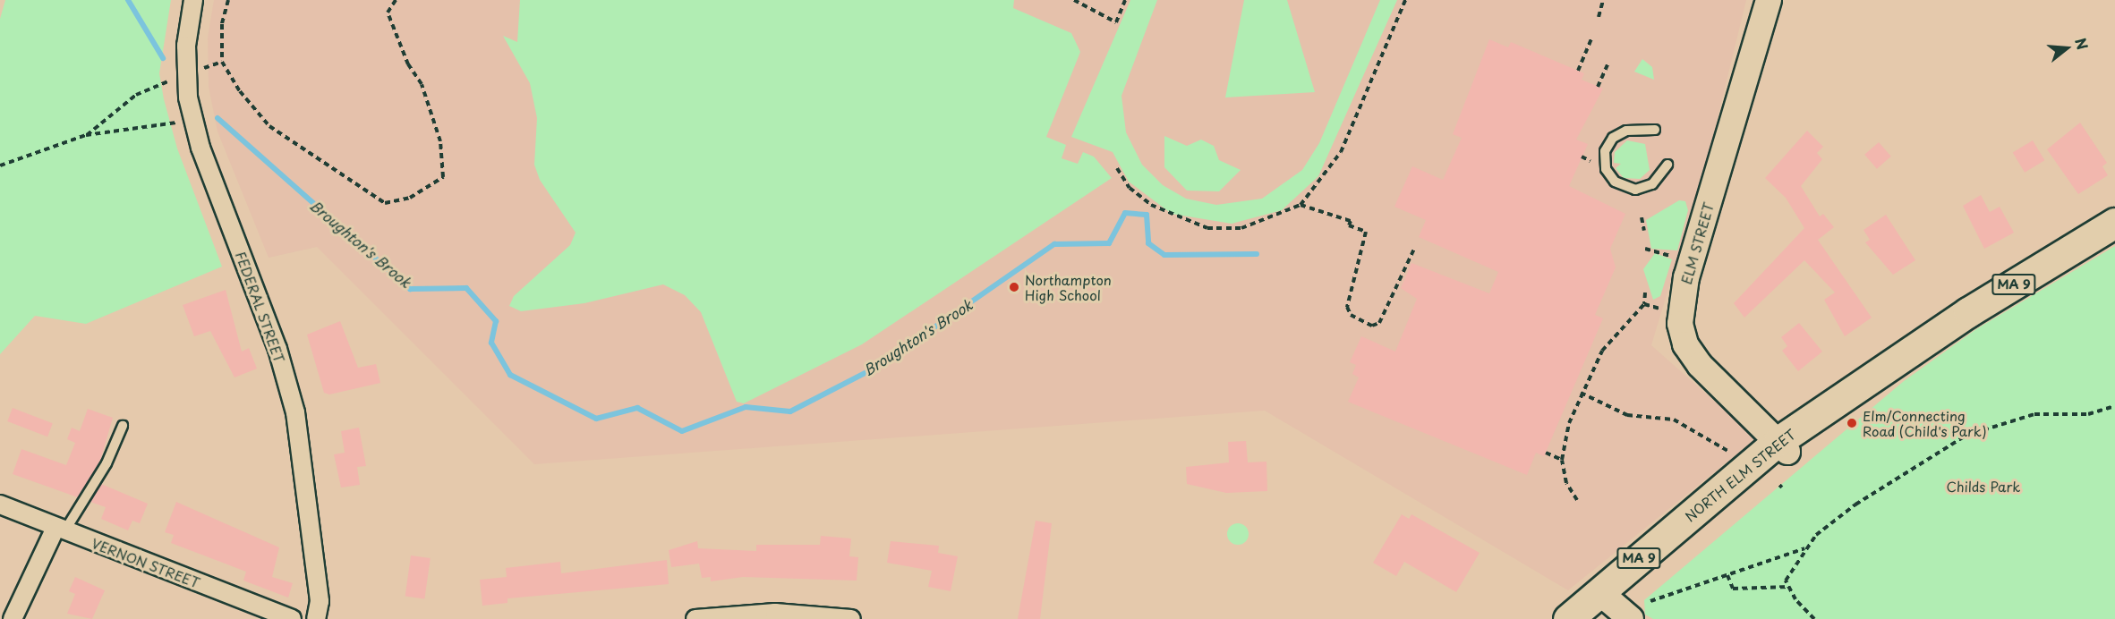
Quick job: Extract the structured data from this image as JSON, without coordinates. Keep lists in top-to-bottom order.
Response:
{
  "streets": {
    "highway": ["MA 9", "NORTH ELM STREET"],
    "main road": ["ELM STREET"],
    "street": ["FEDERAL STREET", "VERNON STREET"]
  },
  "crossings": [
    ["ELM STREET", "NORTH ELM STREET"],
    ["MA 9", "NORTH ELM STREET"]
  ],
  "water": ["Broughton's Brook"],
  "parks": ["Childs Park"],
  "places": ["Northampton High School", "Elm/Connecting Road (Child's Park)"],
  "north": "right"
}
